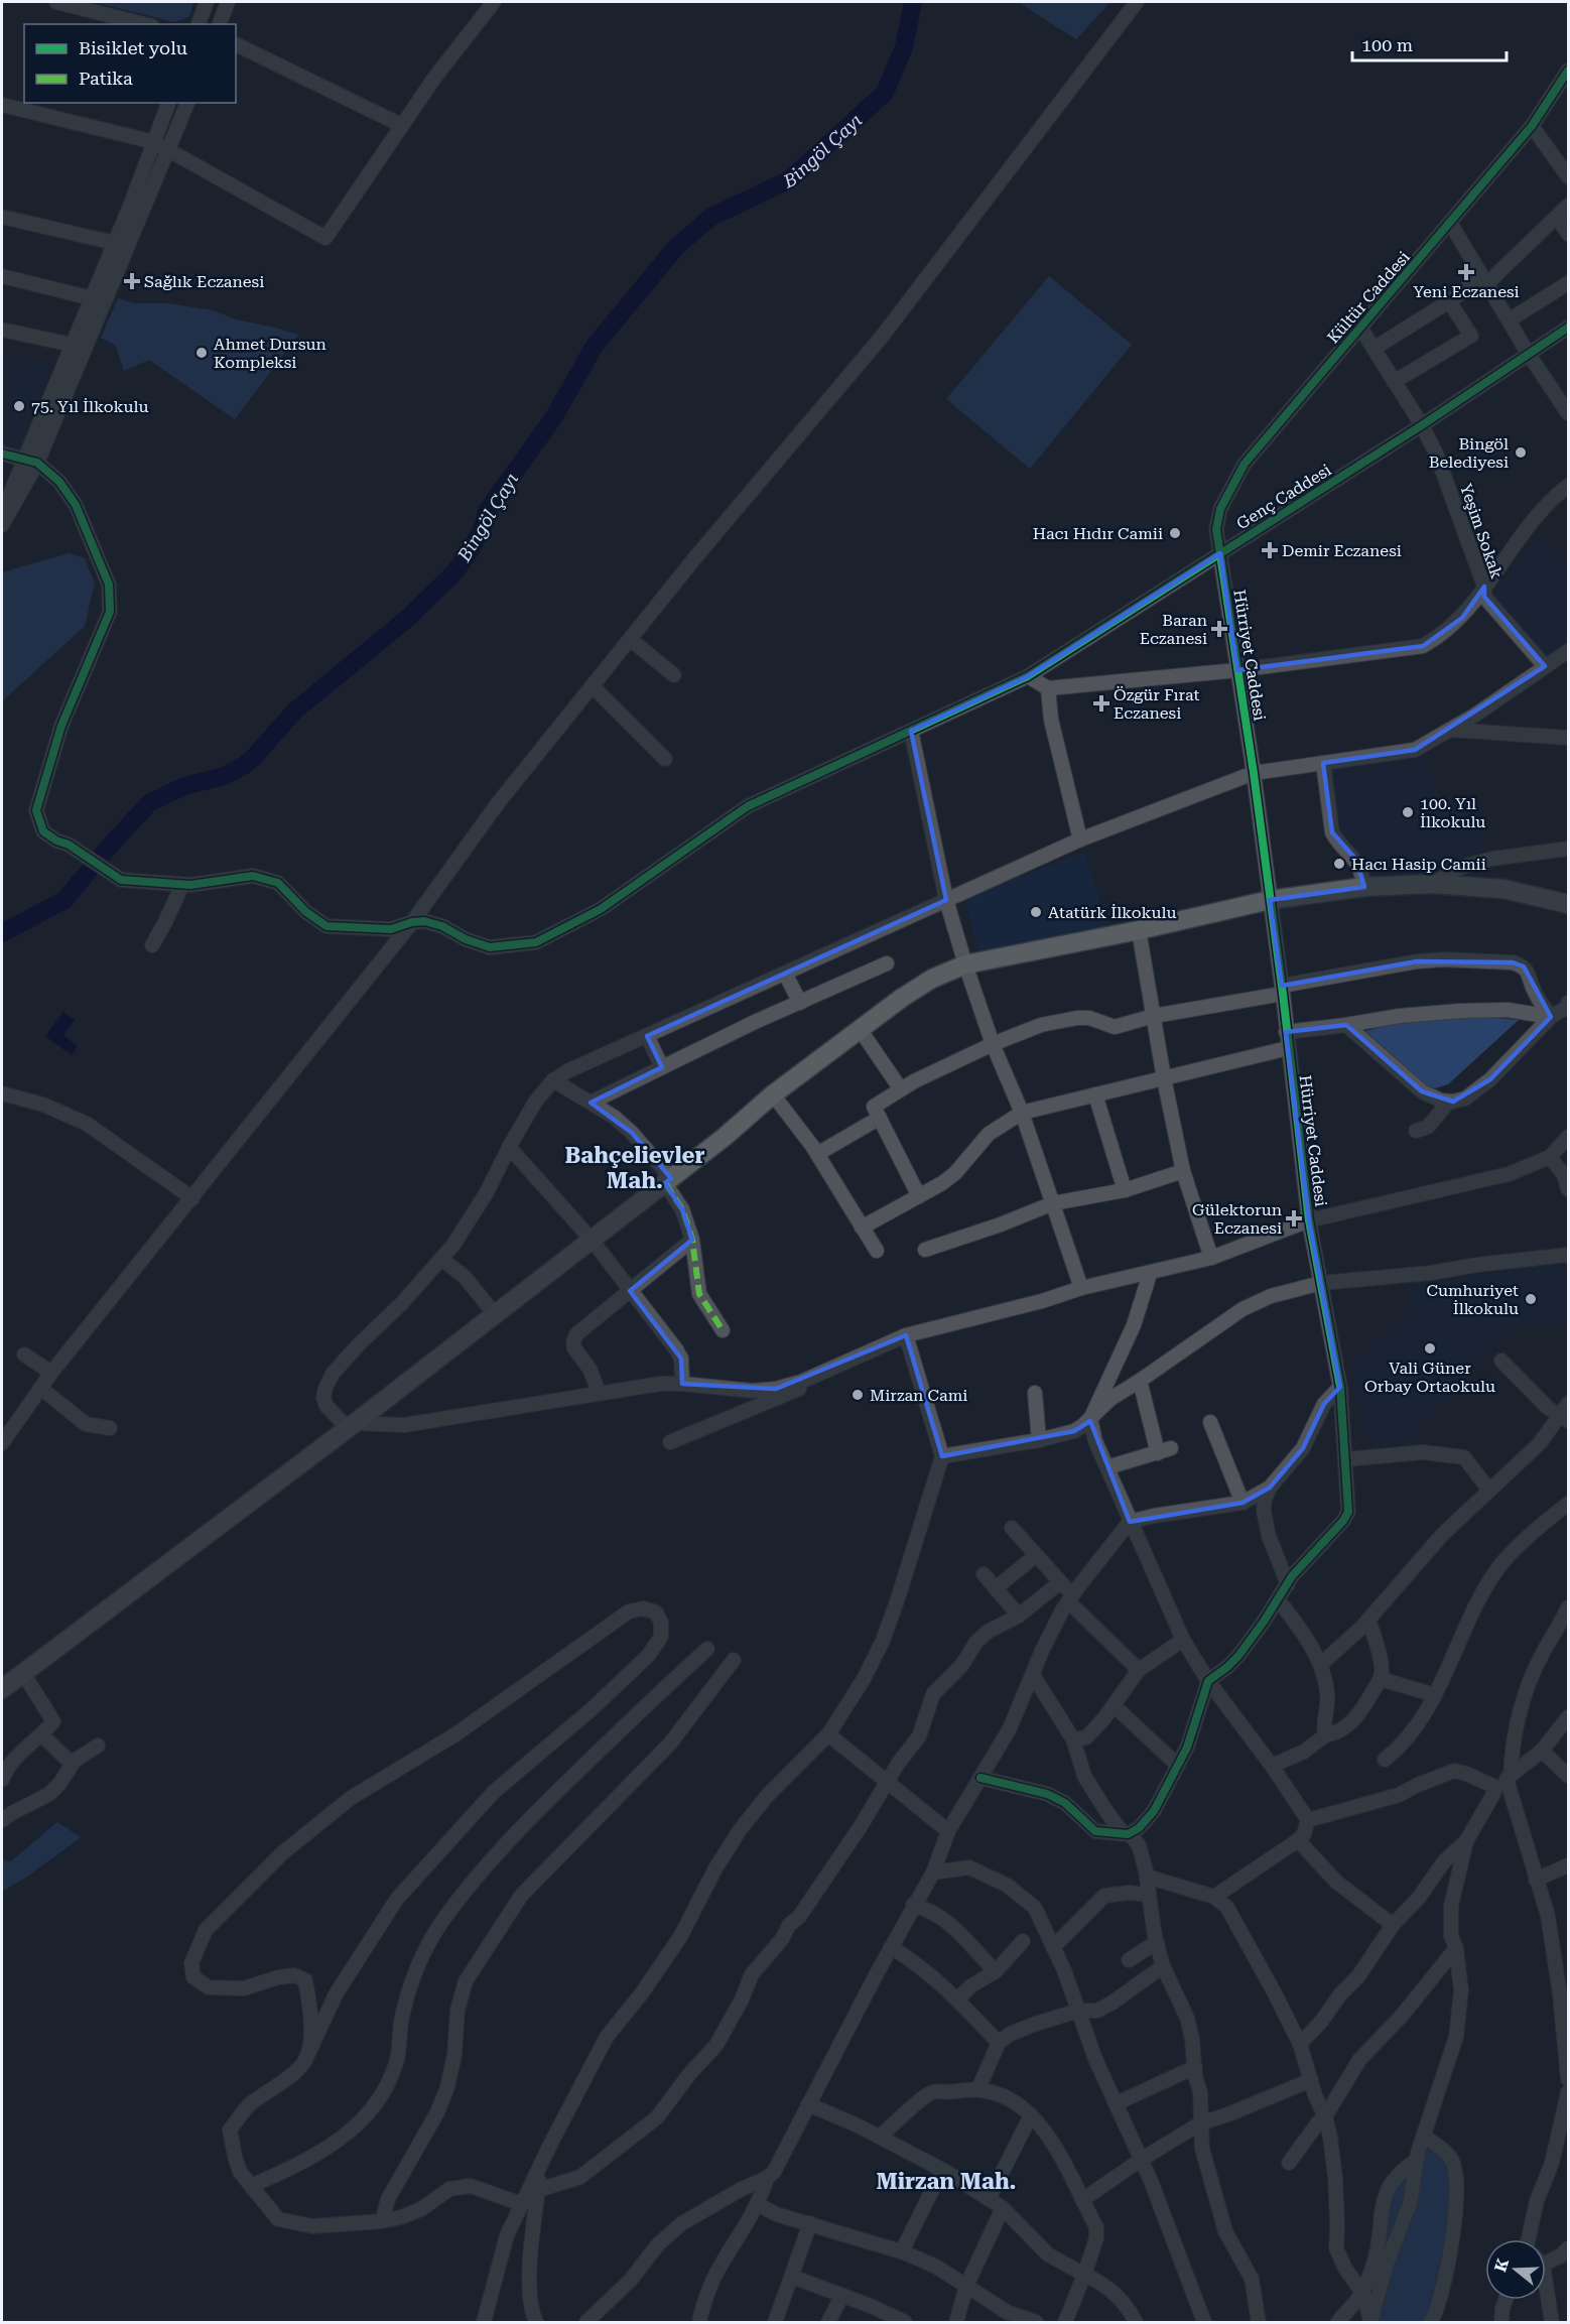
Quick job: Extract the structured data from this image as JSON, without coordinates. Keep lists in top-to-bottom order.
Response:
{
  "streets": {
    "street": [
      "Kültür Caddesi",
      "Genç Caddesi",
      "Yeşim Sokak",
      "Hürriyet Caddesi"
    ]
  },
  "crossings": [
    ["Kültür Caddesi", "Genç Caddesi"],
    ["Kültür Caddesi", "Yeşim Sokak"],
    ["Kültür Caddesi", "Hürriyet Caddesi"],
    ["Genç Caddesi", "Yeşim Sokak"],
    ["Genç Caddesi", "Hürriyet Caddesi"]
  ],
  "districts": ["Bahçelievler Mah.", "Mirzan Mah."],
  "water": ["Bingöl Çayı"],
  "places": {
    "health": [
      "Yeni Eczanesi",
      "Sağlık Eczanesi",
      "Demir Eczanesi",
      "Baran Eczanesi",
      "Özgür Fırat Eczanesi",
      "Gülektorun Eczanesi"
    ],
    "other": [
      "Ahmet Dursun Kompleksi",
      "75. Yıl İlkokulu",
      "Bingöl Belediyesi",
      "Hacı Hıdır Camii",
      "100. Yıl İlkokulu",
      "Hacı Hasip Camii",
      "Atatürk İlkokulu",
      "Cumhuriyet İlkokulu",
      "Vali Güner Orbay Ortaokulu",
      "Mirzan Cami"
    ]
  },
  "legend": ["Bisiklet yolu", "Patika"],
  "scale_bar": "100 m",
  "north": "left"
}
